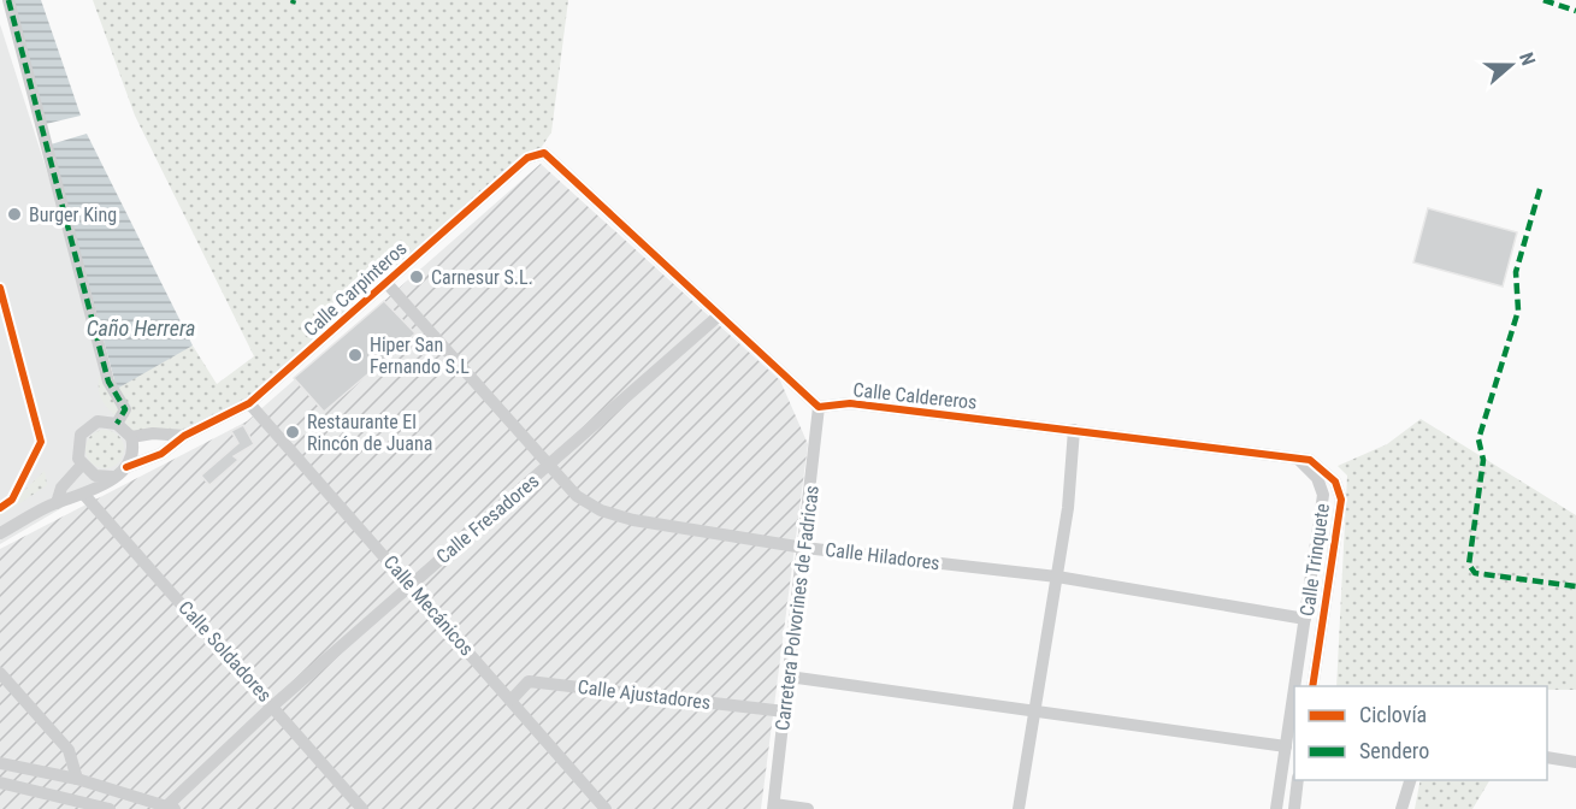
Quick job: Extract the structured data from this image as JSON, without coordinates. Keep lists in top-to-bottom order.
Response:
{
  "streets": {
    "street": [
      "Calle Carpinteros",
      "Calle Caldereros",
      "Calle Fresadores",
      "Calle Hiladores",
      "Calle Trinquete",
      "Calle Mecánicos",
      "Carretera Polvorines de Fadricas",
      "Calle Soldadores",
      "Calle Ajustadores"
    ]
  },
  "crossings": [
    ["Calle Carpinteros", "Calle Fresadores"],
    ["Calle Carpinteros", "Calle Hiladores"],
    ["Calle Carpinteros", "Calle Mecánicos"],
    ["Calle Caldereros", "Calle Trinquete"],
    ["Calle Caldereros", "Carretera Polvorines de Fadricas"],
    ["Calle Fresadores", "Calle Hiladores"],
    ["Calle Fresadores", "Calle Mecánicos"],
    ["Calle Fresadores", "Calle Soldadores"],
    ["Calle Hiladores", "Calle Trinquete"],
    ["Calle Hiladores", "Carretera Polvorines de Fadricas"],
    ["Calle Mecánicos", "Calle Ajustadores"],
    ["Carretera Polvorines de Fadricas", "Calle Ajustadores"]
  ],
  "water": ["Caño Herrera"],
  "places": [
    "Burger King",
    "Carnesur S.L.",
    "Hiper San Fernando S.L",
    "Restaurante El Rincón de Juana"
  ],
  "legend": ["Ciclovía", "Sendero"],
  "north": "right"
}
